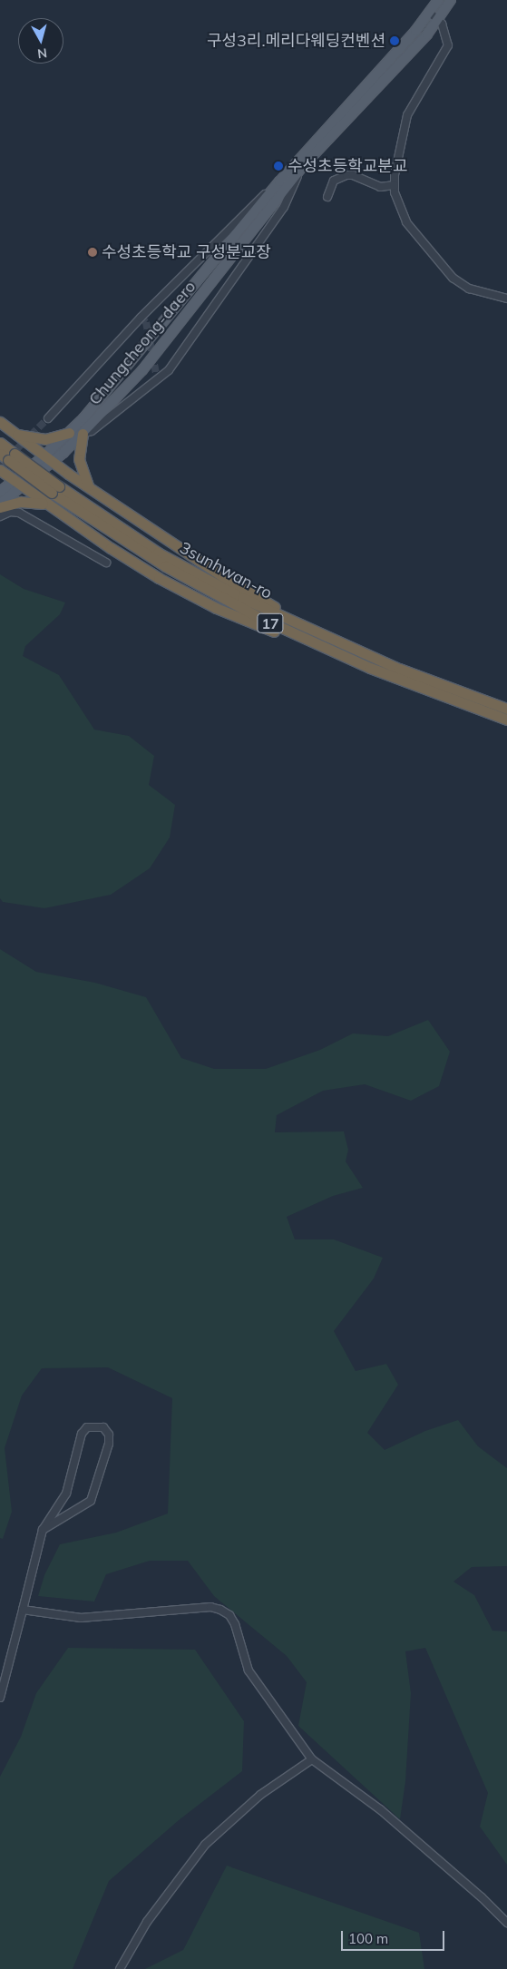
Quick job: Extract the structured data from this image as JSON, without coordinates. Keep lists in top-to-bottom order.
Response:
{
  "streets": {
    "highway": ["3sunhwan-ro", "17"],
    "main road": ["Chungcheong-daero"]
  },
  "places": ["구성3리.메리다웨딩컨벤션", "수성초등학교분교", "수성초등학교 구성분교장"],
  "scale_bar": "100 m",
  "north": "bottom"
}
